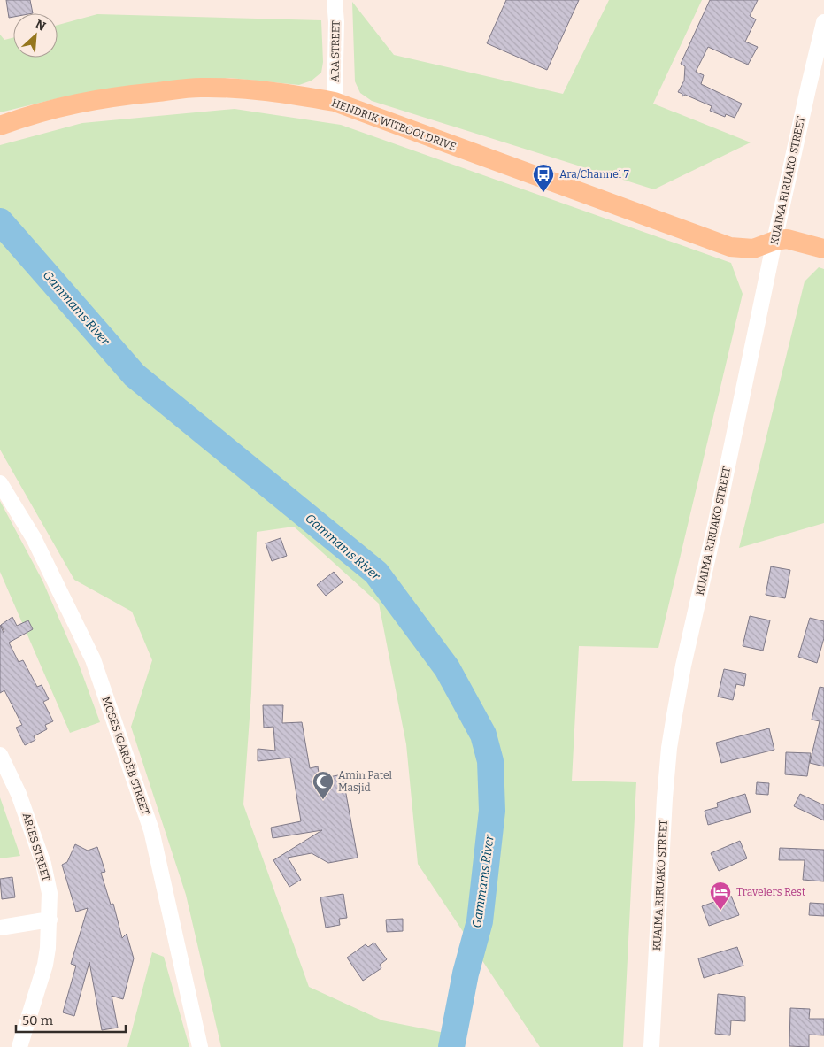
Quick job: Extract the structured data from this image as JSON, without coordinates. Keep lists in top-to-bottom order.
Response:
{
  "streets": {
    "main road": ["HENDRIK WITBOOI DRIVE"],
    "street": [
      "ARA STREET",
      "KUAIMA RIRUAKO STREET",
      "MOSES ǁGAROËB STREET",
      "ARIES STREET"
    ]
  },
  "crossings": [
    ["ARA STREET", "HENDRIK WITBOOI DRIVE"],
    ["HENDRIK WITBOOI DRIVE", "KUAIMA RIRUAKO STREET"]
  ],
  "water": ["Gammams River"],
  "places": {
    "bus stop": ["Ara/Channel 7"],
    "mosque": ["Amin Patel Masjid"],
    "hotel": ["Travelers Rest"]
  },
  "scale_bar": "50 m",
  "north": "top right"
}
